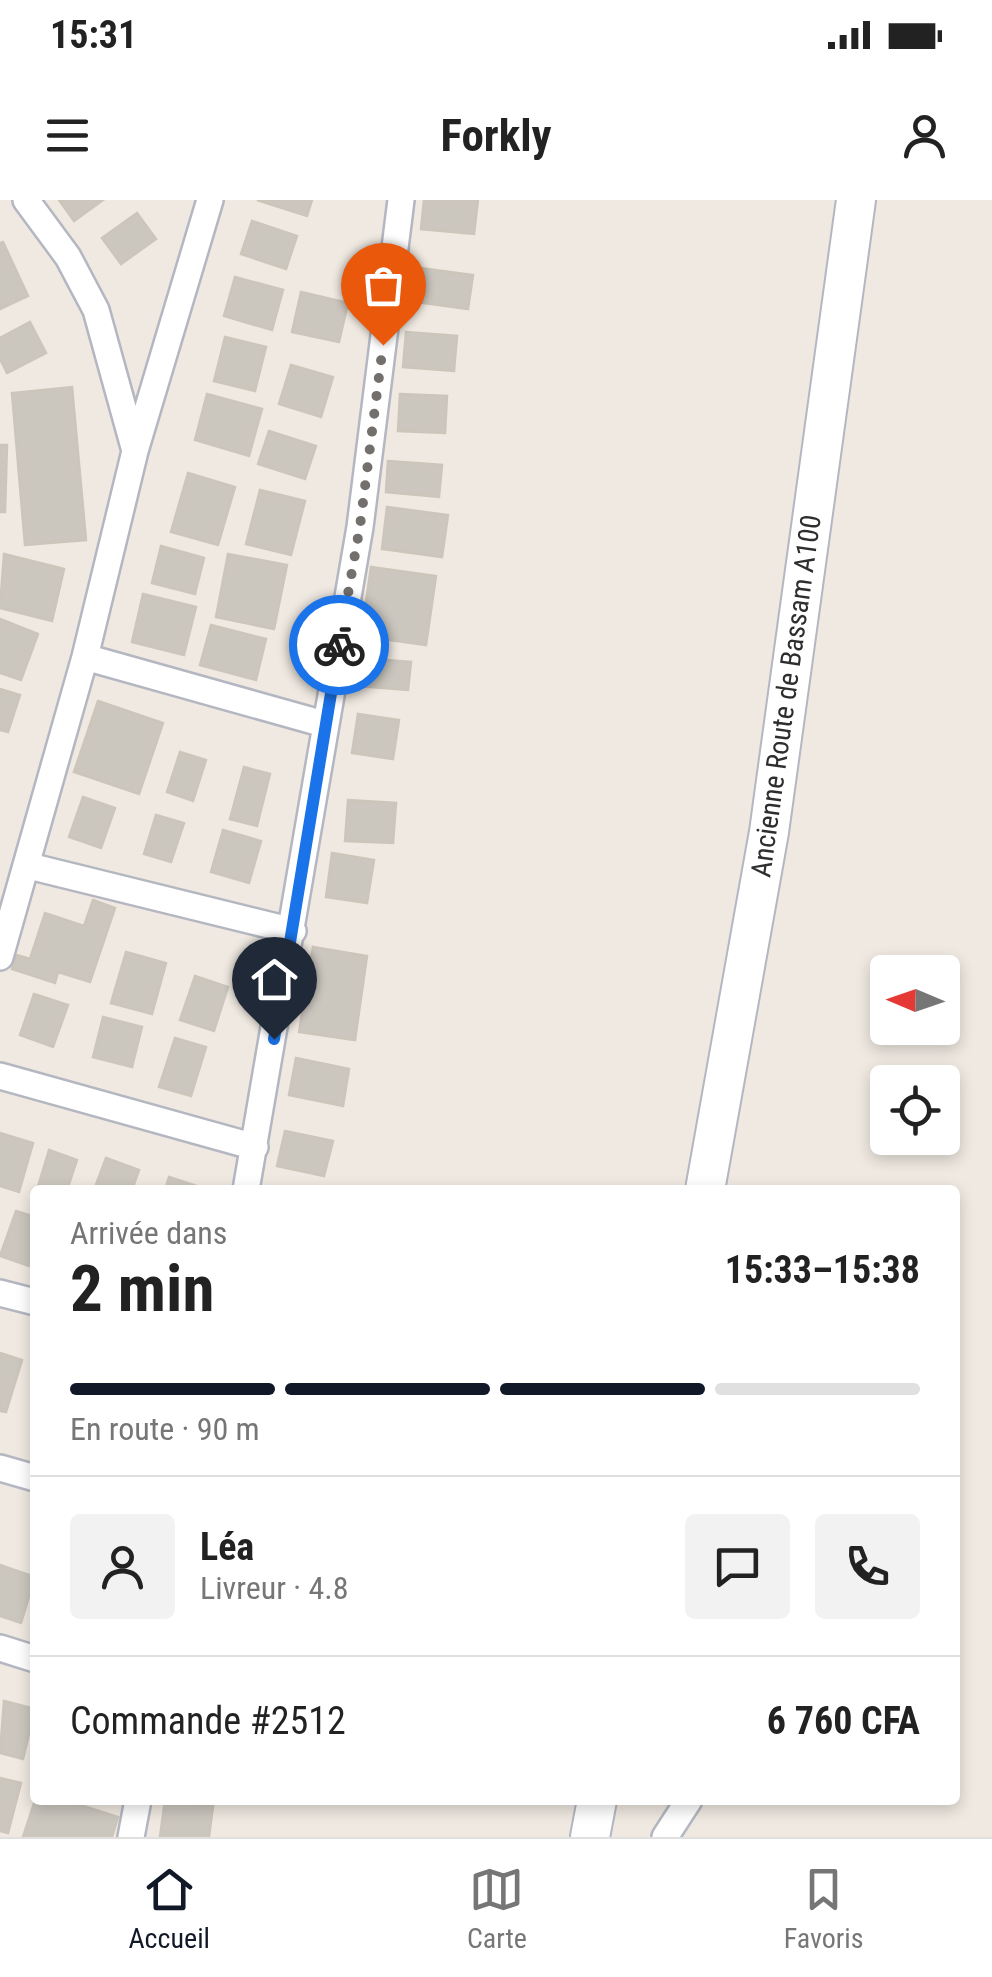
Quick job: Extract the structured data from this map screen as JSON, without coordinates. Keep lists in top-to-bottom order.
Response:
{
  "streets": {
    "main road": ["Ancienne Route de Bassam A100"]
  },
  "north": "left",
  "page": {
    "status": "15:31",
    "header": "Forkly",
    "heading": ["2 min", "Arrivée dans", "15:33–15:38"],
    "panel": [
      "Léa",
      "Livreur · 4.8",
      "Commande #2512",
      "6 760 CFA"
    ],
    "bar": "En route · 90 m",
    "tabs": ["Accueil", "Carte", "Favoris"]
  }
}
